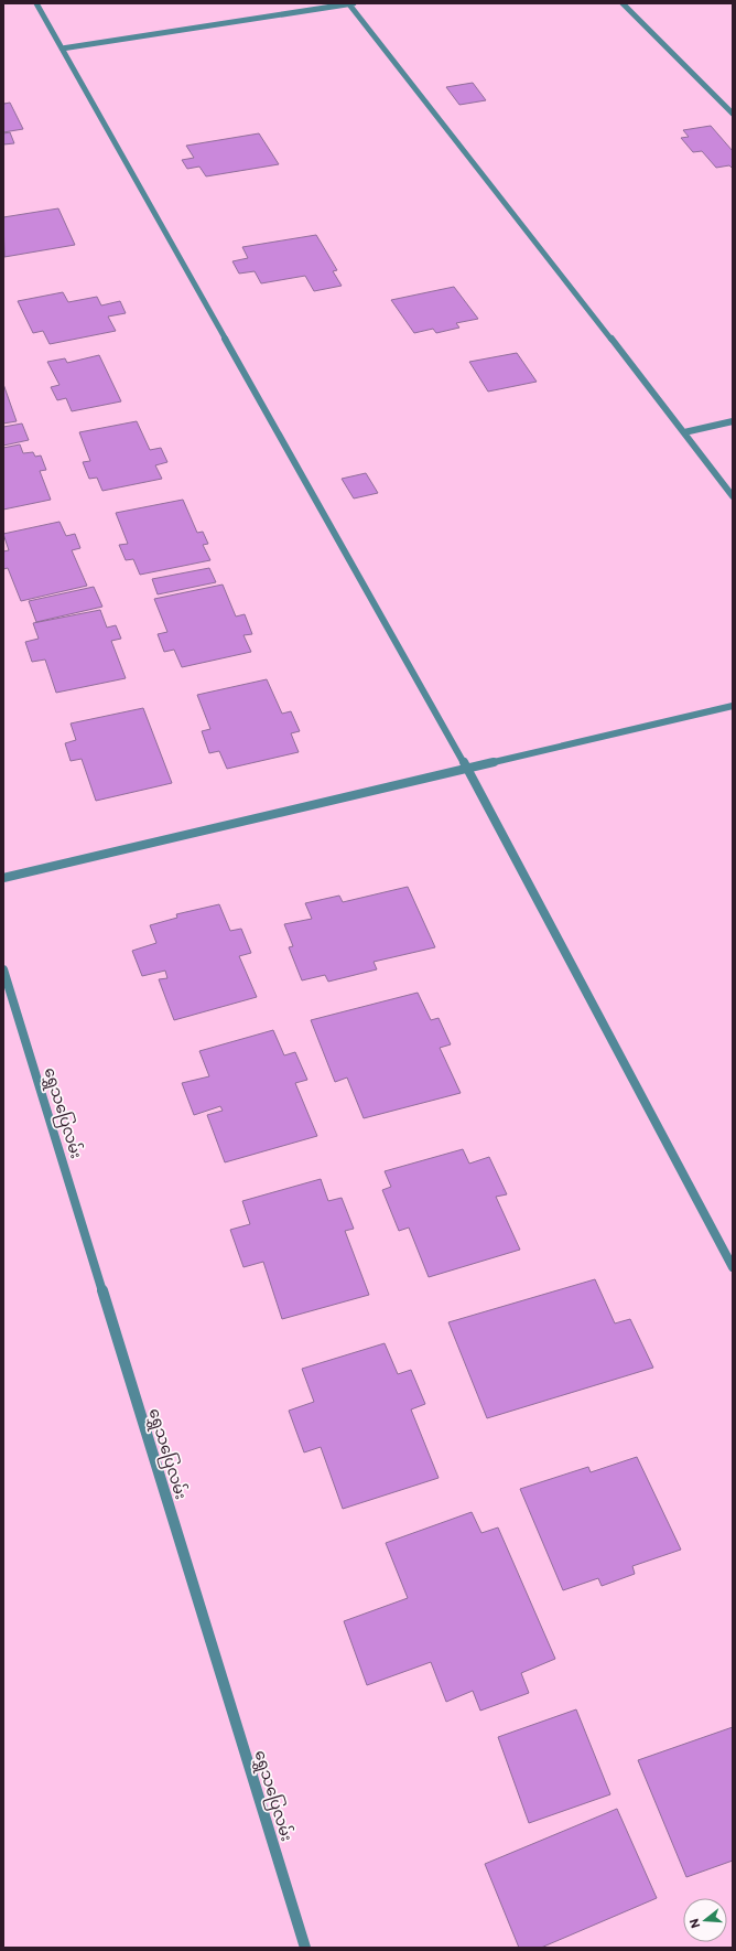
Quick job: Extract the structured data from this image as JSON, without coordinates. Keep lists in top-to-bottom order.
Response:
{
  "streets": {
    "street": ["ရွှေသပြေလမ်း"]
  },
  "north": "left"
}
